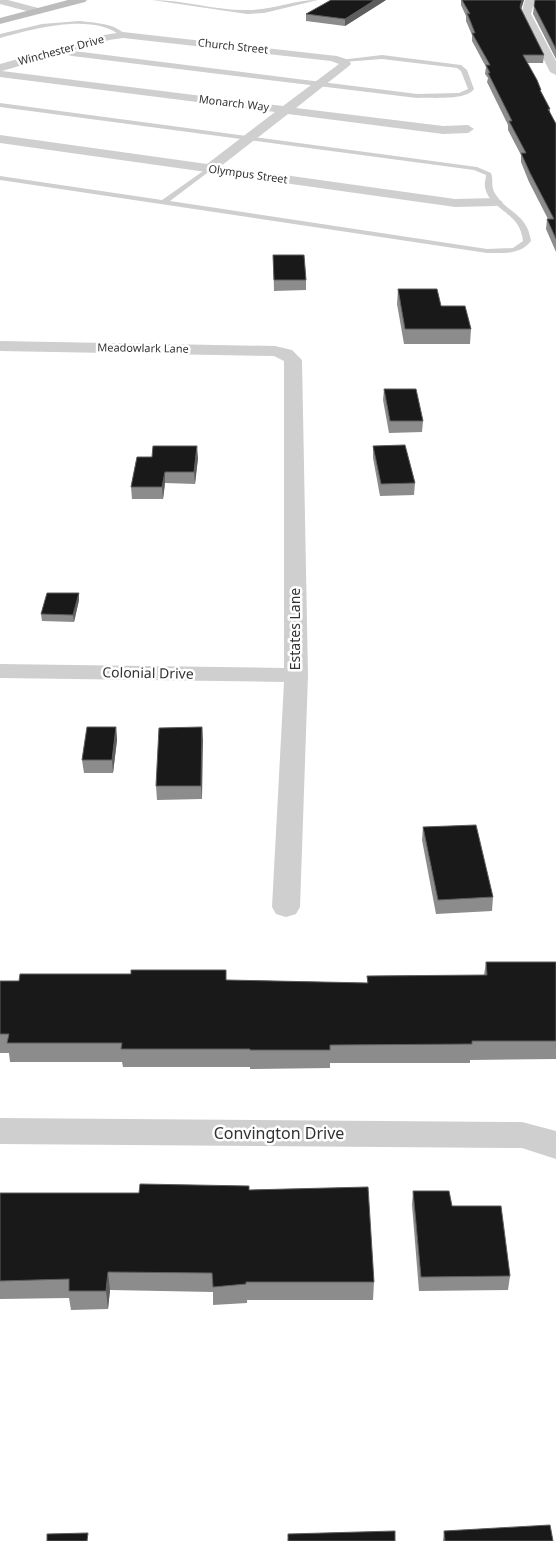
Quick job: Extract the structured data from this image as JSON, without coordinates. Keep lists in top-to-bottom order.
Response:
{
  "streets": {
    "street": [
      "Church Street",
      "Winchester Drive",
      "Monarch Way",
      "Olympus Street",
      "Meadowlark Lane",
      "Estates Lane",
      "Colonial Drive",
      "Convington Drive"
    ]
  },
  "crossings": [
    ["Church Street", "Winchester Drive"],
    ["Meadowlark Lane", "Estates Lane"],
    ["Estates Lane", "Colonial Drive"]
  ]
}
